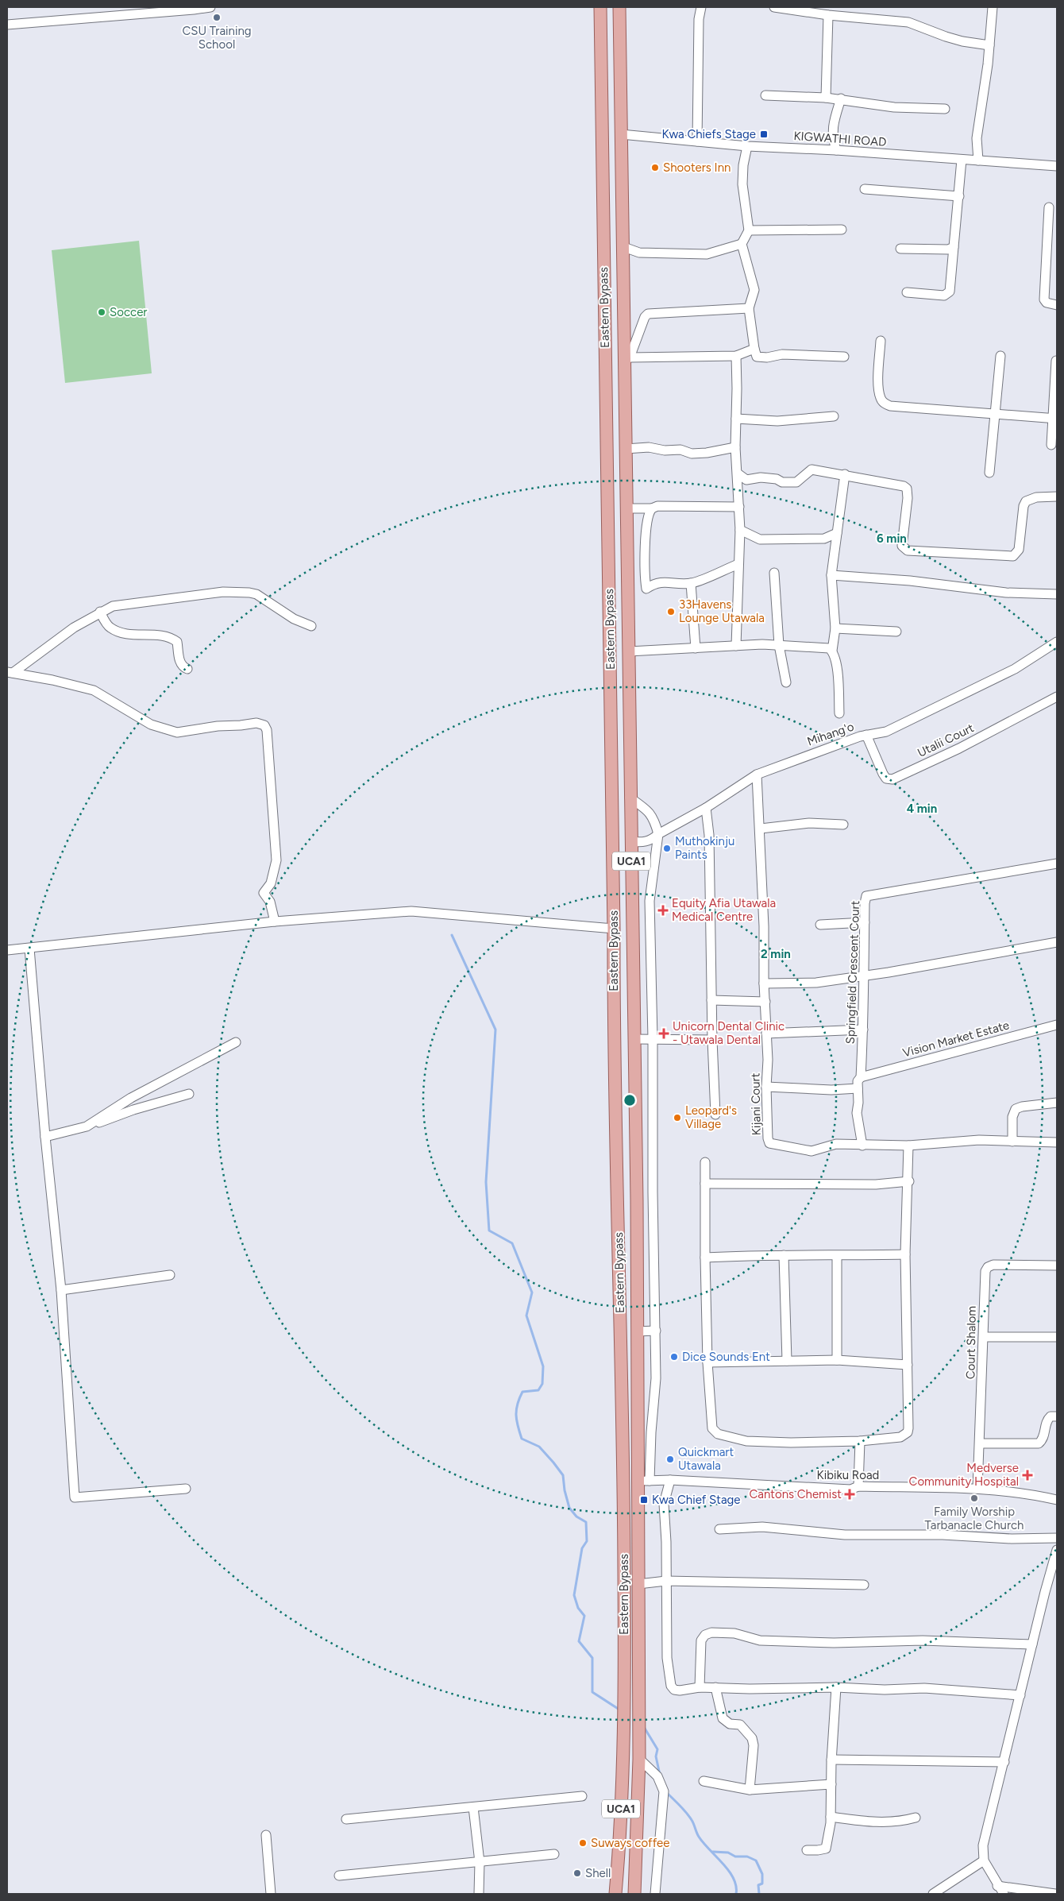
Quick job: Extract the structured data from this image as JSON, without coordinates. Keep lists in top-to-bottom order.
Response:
{
  "streets": {
    "main road": ["Eastern Bypass", "UCA1"],
    "street": [
      "KIGWATHI ROAD",
      "Mihang'o",
      "Utalii Court",
      "Springfield Crescent Court",
      "Vision Market Estate",
      "Kijani Court",
      "Court Shalom",
      "Kibiku Road"
    ]
  },
  "crossings": [
    ["KIGWATHI ROAD", "Eastern Bypass"],
    ["Eastern Bypass", "Mihang'o"],
    ["Eastern Bypass", "Kibiku Road"],
    ["Mihang'o", "Utalii Court"],
    ["Mihang'o", "Kijani Court"],
    ["Springfield Crescent Court", "Vision Market Estate"],
    ["Springfield Crescent Court", "Kijani Court"],
    ["Court Shalom", "Kibiku Road"]
  ],
  "places": {
    "other": [
      "CSU Training School",
      "Shooters Inn",
      "Soccer",
      "33Havens Lounge Utawala",
      "Muthokinju Paints",
      "Leopard's Village",
      "Dice Sounds Ent",
      "Quickmart Utawala",
      "Family Worship Tarbanacle Church",
      "Suways coffee",
      "Shell"
    ],
    "transit": ["Kwa Chiefs Stage", "Kwa Chief Stage"],
    "health": [
      "Equity Afia Utawala Medical Centre",
      "Unicorn Dental Clinic - Utawala Dental",
      "Medverse Community Hospital",
      "Cantons Chemist"
    ]
  },
  "rings": ["6 min", "4 min", "2 min"]
}
